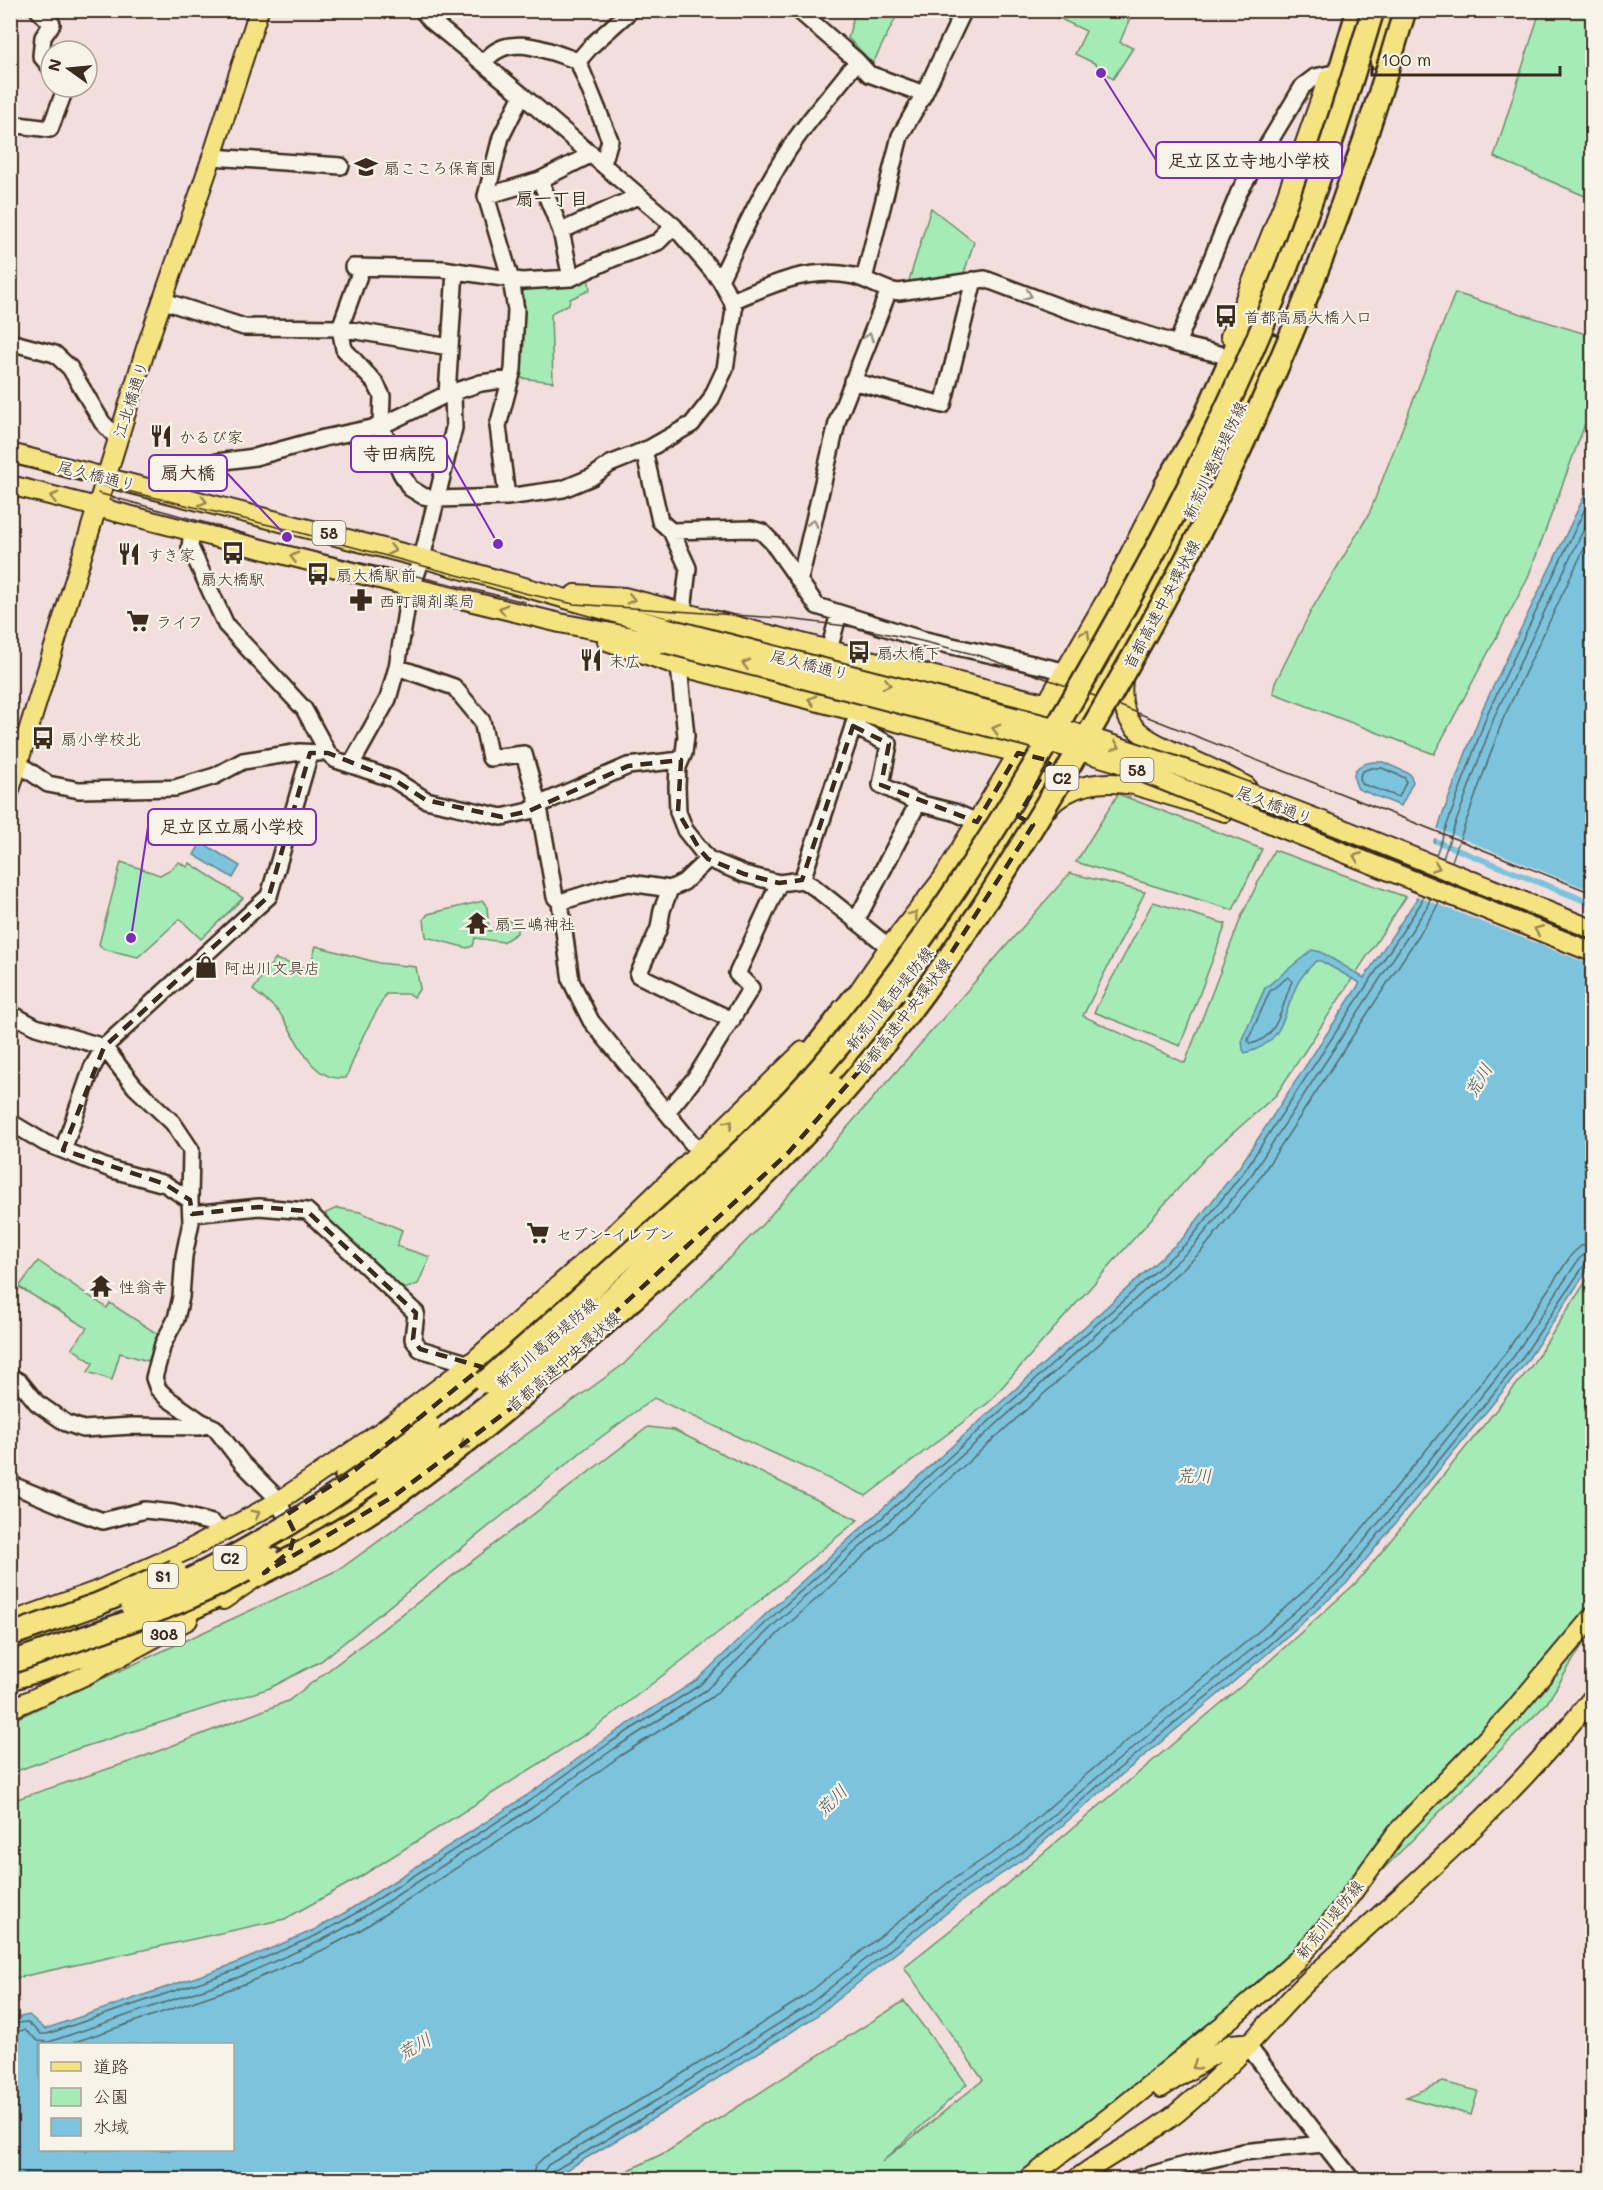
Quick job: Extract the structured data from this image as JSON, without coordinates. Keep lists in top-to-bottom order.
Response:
{
  "streets": {
    "highway": ["首都高速中央環状線", "C2", "S1"],
    "main road": [
      "江北橋通り",
      "新荒川葛西堤防線",
      "尾久橋通り",
      "58",
      "308",
      "新荒川堤防線"
    ]
  },
  "crossings": [
    ["江北橋通り", "尾久橋通り"],
    ["新荒川葛西堤防線", "308"],
    ["首都高速中央環状線", "S1"]
  ],
  "districts": ["扇一丁目"],
  "water": ["荒川"],
  "places": {
    "other": [
      "足立区立寺地小学校",
      "扇大橋",
      "寺田病院",
      "足立区立扇小学校"
    ],
    "school or university": ["扇こころ保育園"],
    "bus stop": [
      "首都高扇大橋入口",
      "扇大橋駅",
      "扇大橋駅前",
      "扇大橋下",
      "扇小学校北"
    ],
    "restaurant": ["かるび家", "すき家", "末広"],
    "pharmacy": ["西町調剤薬局"],
    "supermarket": ["ライフ", "セブン-イレブン"],
    "temple": ["扇三嶋神社", "性翁寺"],
    "shop": ["阿出川文具店"]
  },
  "legend": ["道路", "公園", "水域"],
  "scale_bar": "100 m",
  "north": "left"
}
